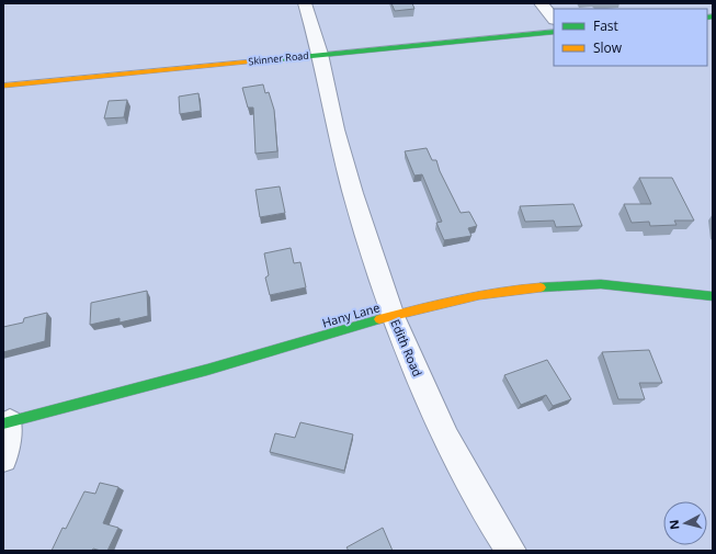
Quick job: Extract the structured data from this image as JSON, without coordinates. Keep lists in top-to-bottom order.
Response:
{
  "streets": {
    "street": ["Skinner Road", "Hany Lane", "Edith Road"]
  },
  "crossings": [
    ["Skinner Road", "Edith Road"],
    ["Hany Lane", "Edith Road"]
  ],
  "legend": ["Fast", "Slow"],
  "north": "left"
}
